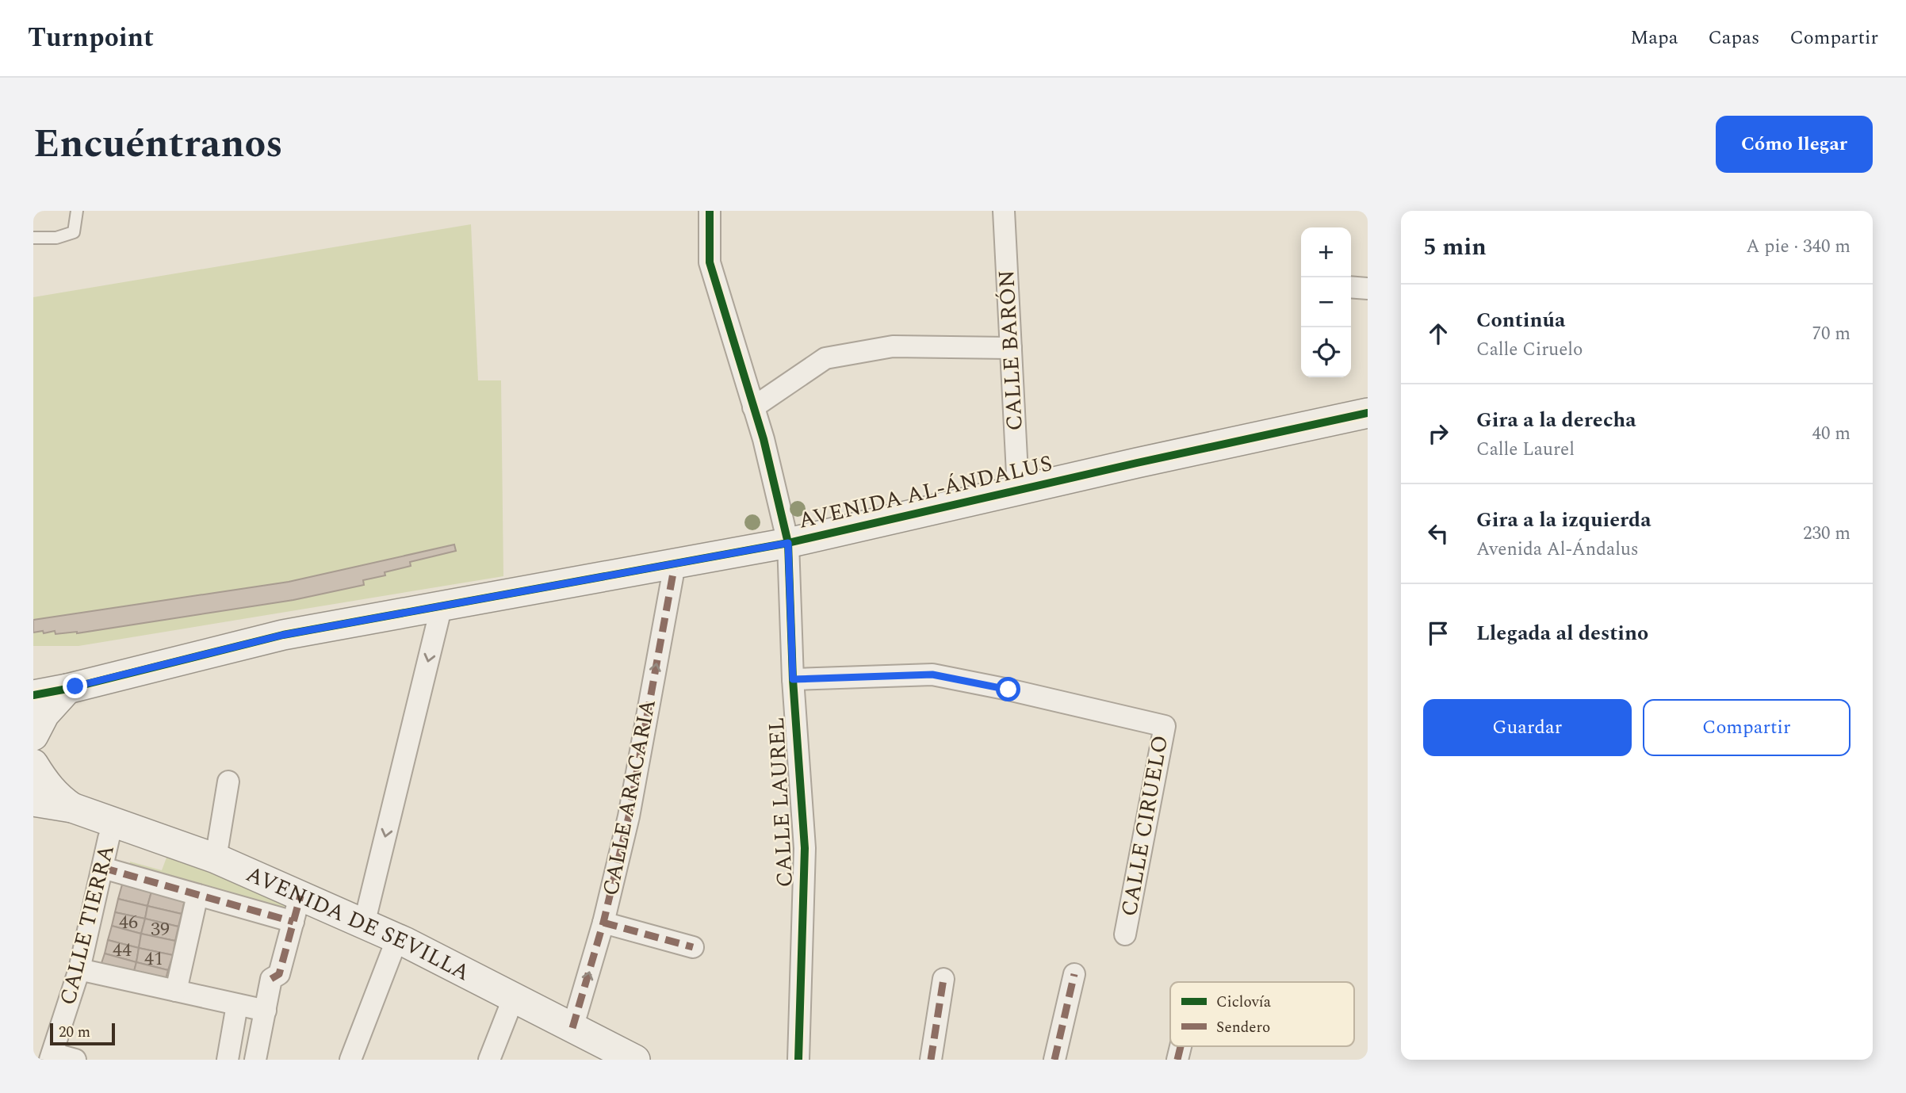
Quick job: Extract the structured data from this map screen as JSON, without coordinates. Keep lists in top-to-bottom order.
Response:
{
  "streets": {
    "street": [
      "CALLE BARÓN",
      "AVENIDA AL-ÁNDALUS",
      "CALLE ARACARIA",
      "CALLE LAUREL",
      "CALLE CIRUELO",
      "AVENIDA DE SEVILLA",
      "CALLE TIERRA"
    ]
  },
  "crossings": [
    ["CALLE BARÓN", "AVENIDA AL-ÁNDALUS"],
    ["AVENIDA AL-ÁNDALUS", "CALLE ARACARIA"],
    ["AVENIDA AL-ÁNDALUS", "CALLE LAUREL"],
    ["CALLE ARACARIA", "AVENIDA DE SEVILLA"],
    ["CALLE LAUREL", "CALLE CIRUELO"],
    ["AVENIDA DE SEVILLA", "CALLE TIERRA"]
  ],
  "one_way": ["CALLE ARACARIA"],
  "house_numbers": [
    "46",
    "39",
    "44",
    "41"
  ],
  "legend": ["Ciclovía", "Sendero"],
  "scale_bar": "20 m",
  "page": {
    "header": "Turnpoint",
    "nav": ["Mapa", "Capas", "Compartir"],
    "title": "Encuéntranos",
    "buttons": [
      "Cómo llegar",
      ["Guardar", "Compartir"]
    ],
    "heading": ["5 min", "A pie · 340 m"],
    "map_buttons": ["+", "−"],
    "list": [
      ["Continúa", "Calle Ciruelo", "70 m"],
      ["Gira a la derecha", "Calle Laurel", "40 m"],
      ["Gira a la izquierda", "Avenida Al-Ándalus", "230 m"],
      "Llegada al destino"
    ],
    "scale": "20 m"
  }
}
